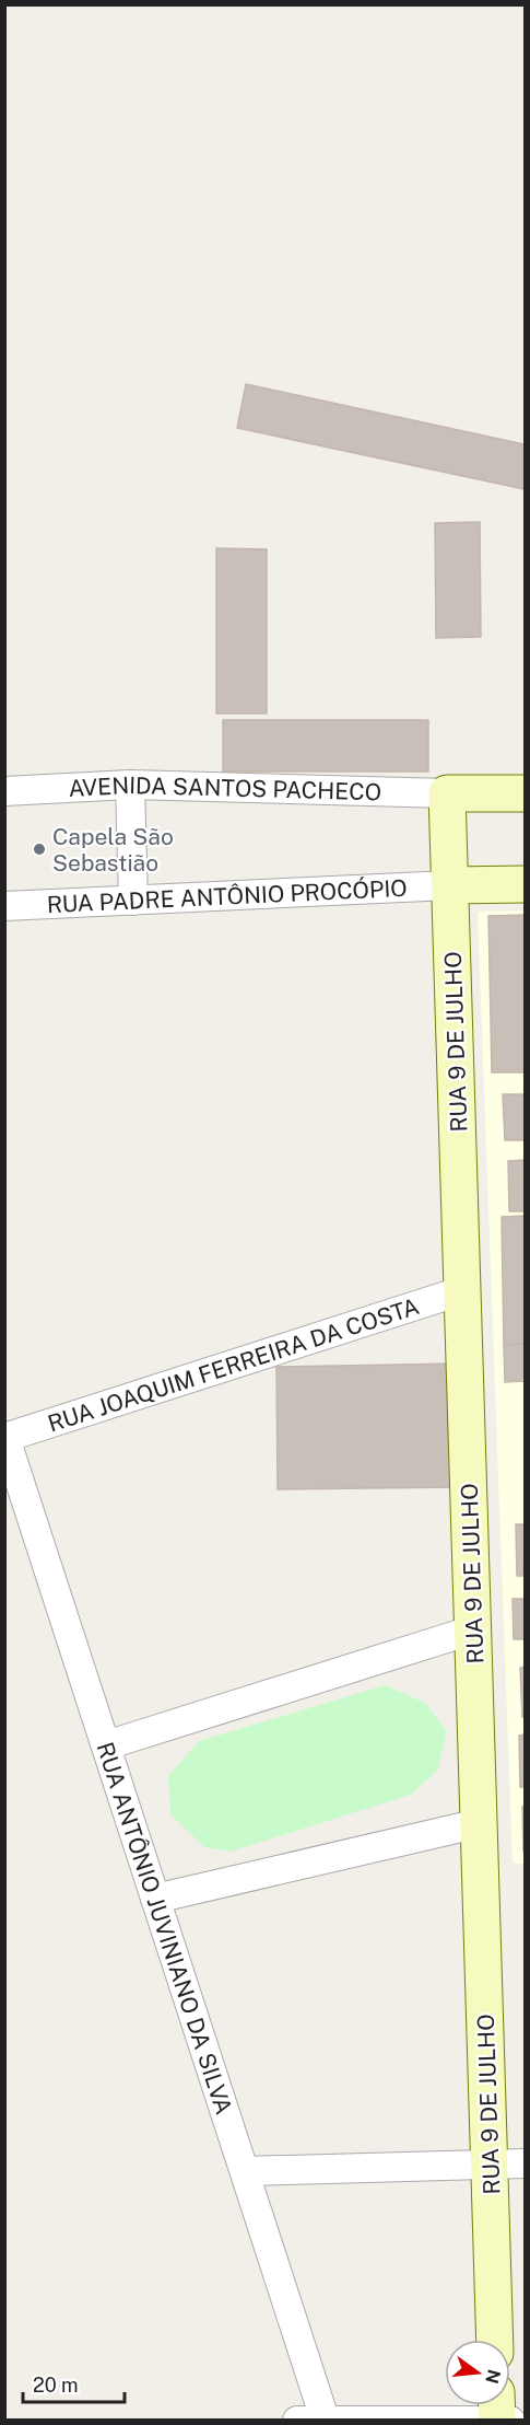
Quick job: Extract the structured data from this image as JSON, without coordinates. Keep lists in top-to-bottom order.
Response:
{
  "streets": {
    "street": [
      "AVENIDA SANTOS PACHECO",
      "RUA PADRE ANTÔNIO PROCÓPIO",
      "RUA 9 DE JULHO",
      "RUA JOAQUIM FERREIRA DA COSTA",
      "RUA ANTÔNIO JUVINIANO DA SILVA"
    ]
  },
  "crossings": [
    ["AVENIDA SANTOS PACHECO", "RUA 9 DE JULHO"],
    ["RUA PADRE ANTÔNIO PROCÓPIO", "RUA 9 DE JULHO"],
    ["RUA 9 DE JULHO", "RUA JOAQUIM FERREIRA DA COSTA"],
    ["RUA JOAQUIM FERREIRA DA COSTA", "RUA ANTÔNIO JUVINIANO DA SILVA"]
  ],
  "places": ["Capela São Sebastião"],
  "scale_bar": "20 m",
  "north": "right"
}
